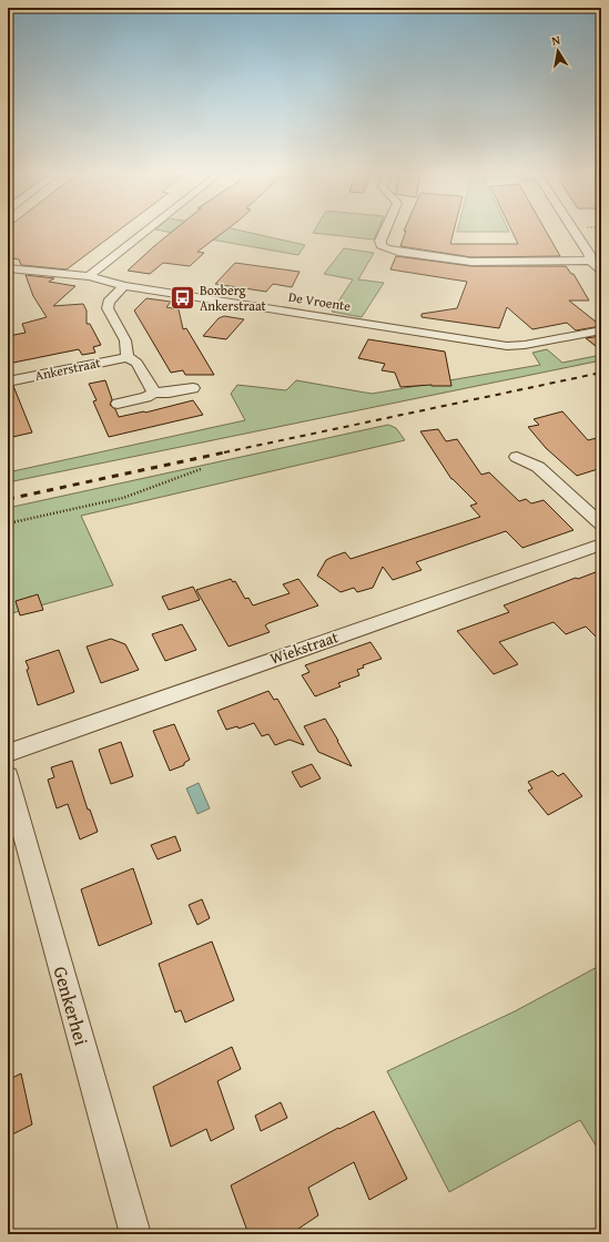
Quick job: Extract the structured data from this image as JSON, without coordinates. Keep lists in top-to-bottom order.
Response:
{
  "streets": {
    "street": [
      "De Vroente",
      "Ankerstraat",
      "Wiekstraat",
      "Genkerhei"
    ]
  },
  "places": {
    "bus stop": ["Boxberg Ankerstraat"]
  },
  "north": "top"
}
